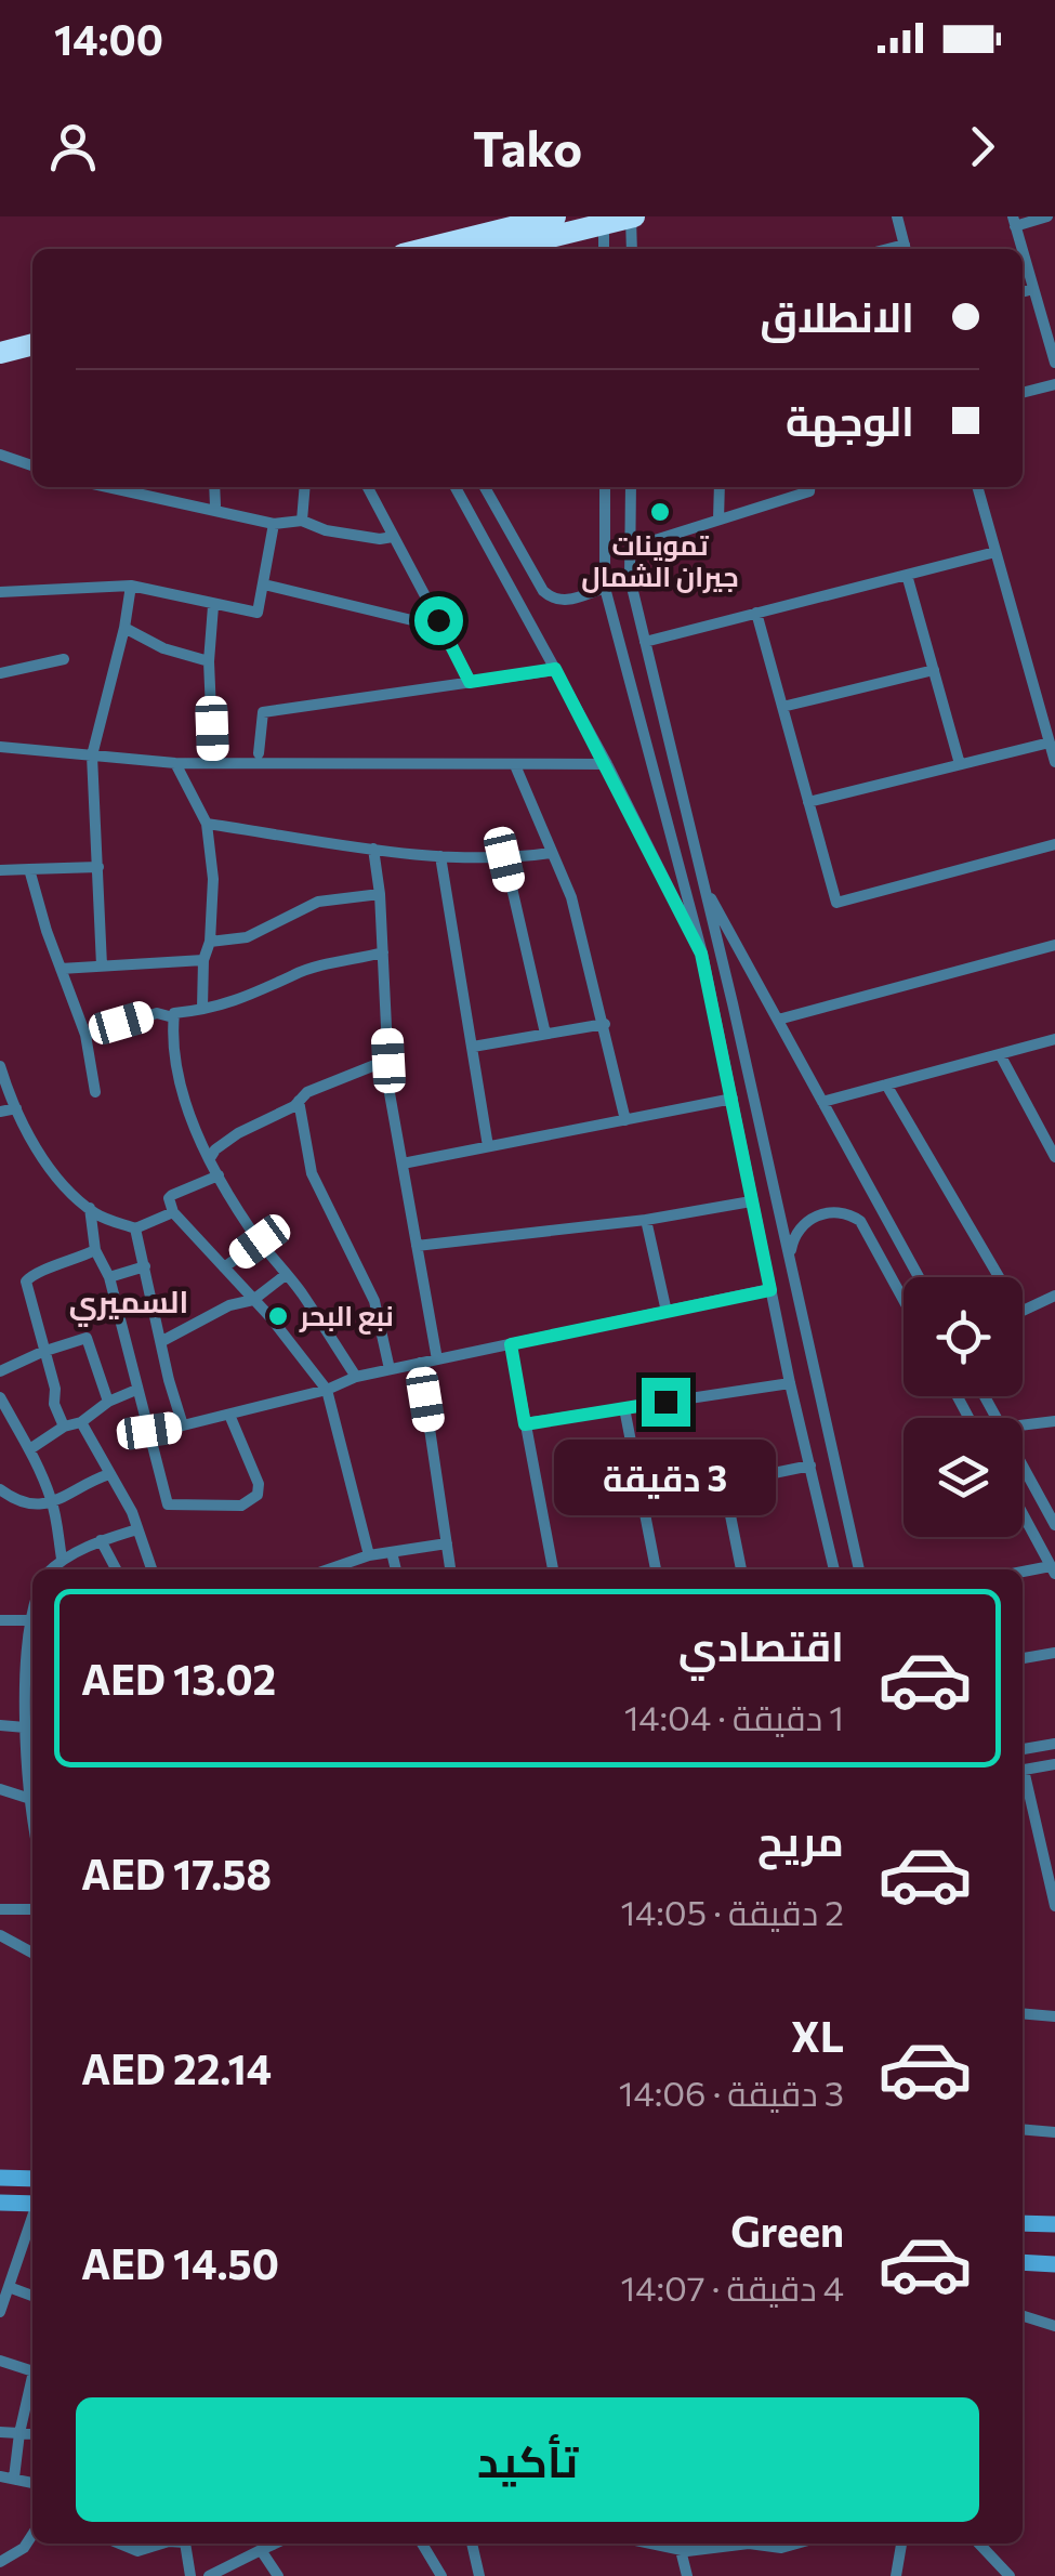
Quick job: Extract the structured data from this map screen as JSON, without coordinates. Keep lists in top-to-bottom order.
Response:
{
  "districts": ["السميري"],
  "places": ["تموينات جيران الشمال", "نبع البحر"],
  "page": {
    "status": "14:00",
    "header": "Tako",
    "banner": ["الانطلاق", "الوجهة"],
    "bubble": "3 دقيقة",
    "list": [
      {
        "name": "اقتصادي",
        "note": "1 دقيقة · 14:04",
        "value": "AED 13.02"
      },
      {
        "name": "مريح",
        "note": "2 دقيقة · 14:05",
        "value": "AED 17.58"
      },
      {
        "name": "XL",
        "note": "3 دقيقة · 14:06",
        "value": "AED 22.14"
      },
      {
        "name": "Green",
        "note": "4 دقيقة · 14:07",
        "value": "AED 14.50"
      }
    ],
    "buttons": "تأكيد"
  }
}
